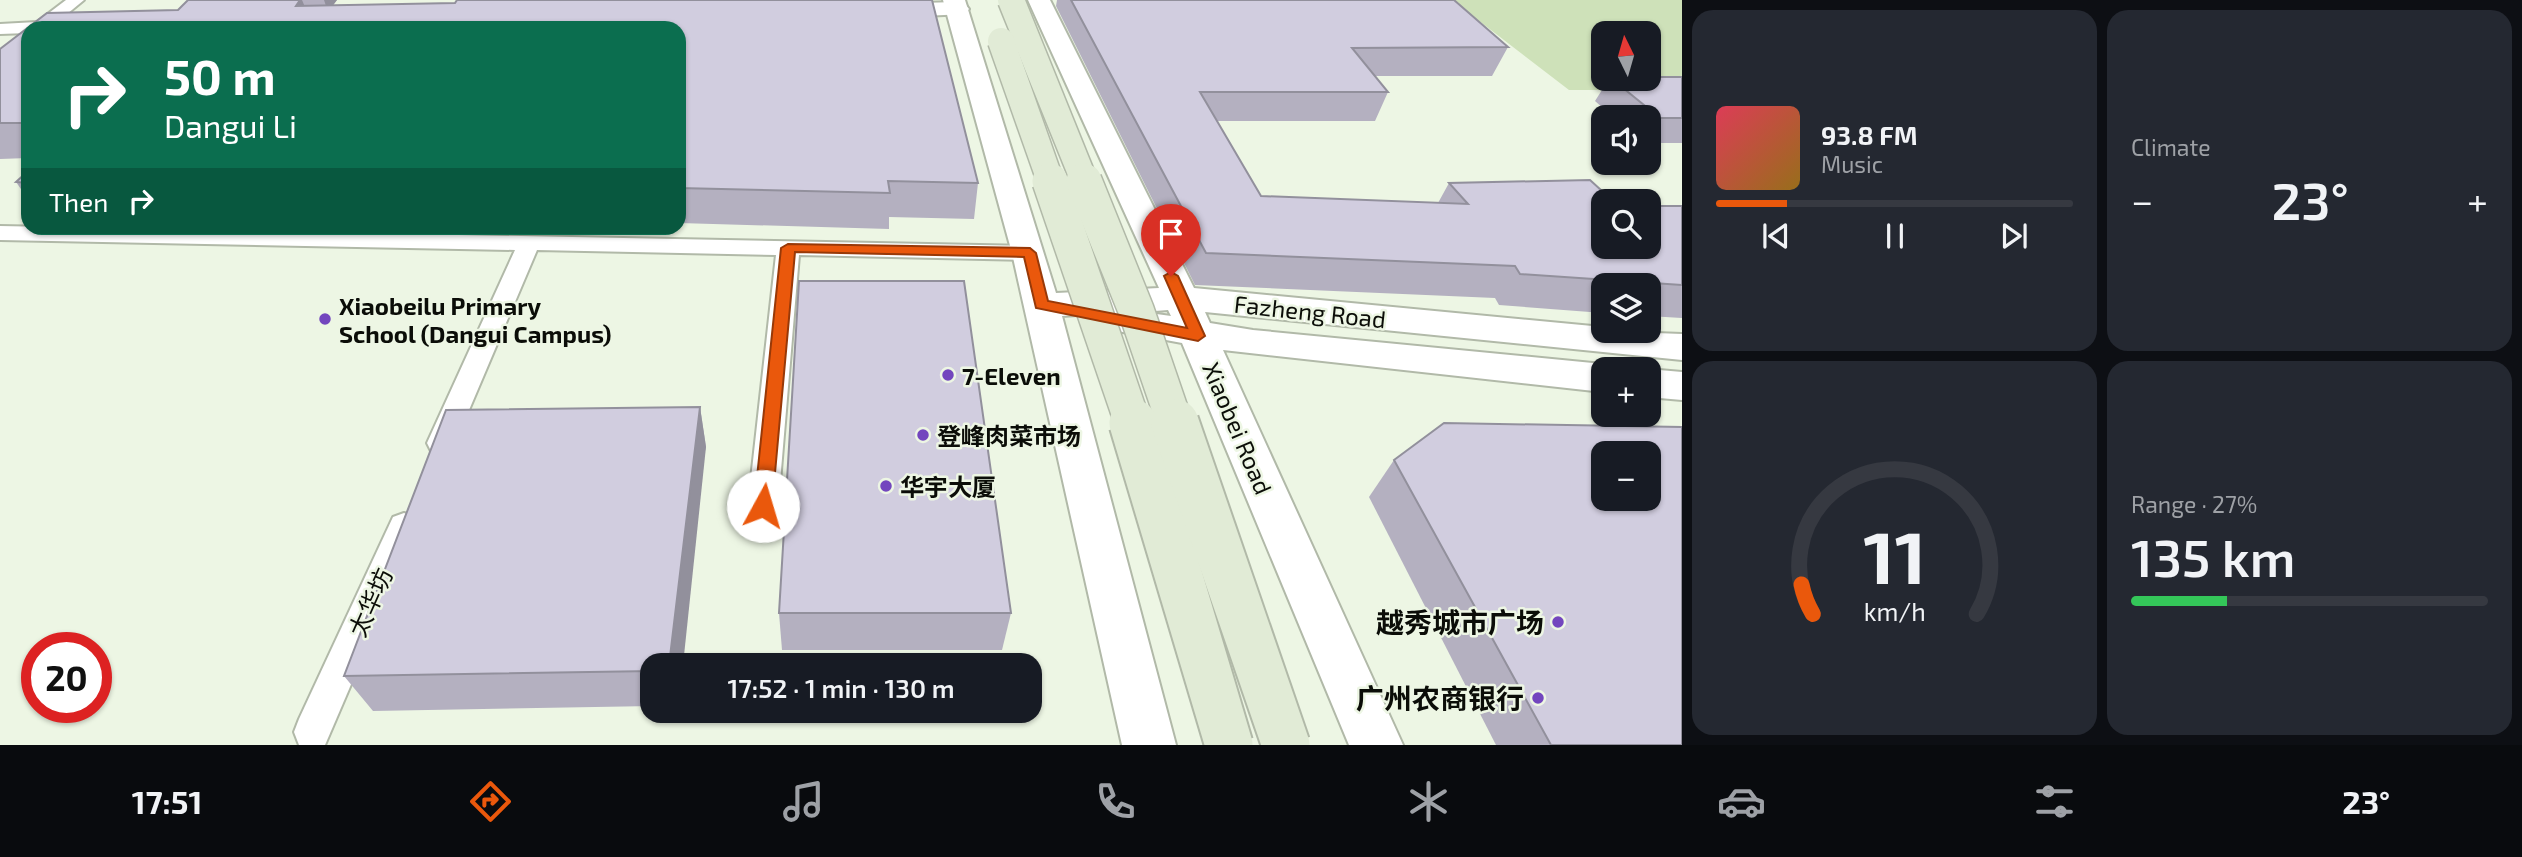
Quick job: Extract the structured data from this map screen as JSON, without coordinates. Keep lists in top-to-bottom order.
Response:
{
  "streets": {
    "street": ["Fazheng Road", "Xiaobei Road"],
    "lane": ["太华坊"]
  },
  "crossings": [
    ["Fazheng Road", "Xiaobei Road"]
  ],
  "places": [
    "Xiaobeilu Primary School (Dangui Campus)",
    "7-Eleven",
    "登峰肉菜市场",
    "华宇大厦",
    "越秀城市广场",
    "广州农商银行"
  ],
  "north": "top",
  "page": {
    "tile": [
      "Climate",
      ["Range · 27%", "135 km"]
    ],
    "map_buttons": ["+", "−"],
    "turn": ["50 m", "Dangui Li"],
    "song": ["93.8 FM", "Music"],
    "then": "Then",
    "heat": ["−", "23°", "+"],
    "limit": "20",
    "trip": "17:52 · 1 min · 130 m",
    "tabs": ["17:51", "23°"],
    "gauge": ["11", "km/h"]
  }
}
